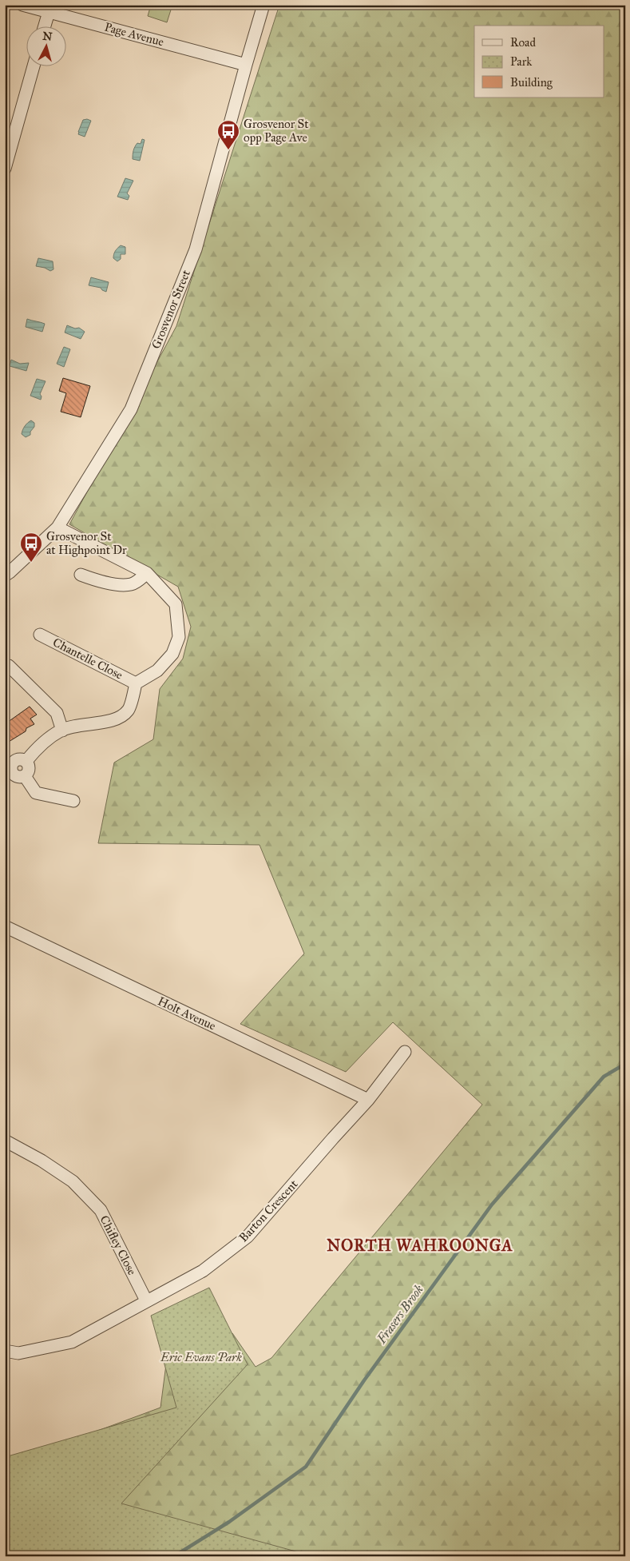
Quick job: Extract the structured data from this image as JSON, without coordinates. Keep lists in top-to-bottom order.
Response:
{
  "streets": {
    "street": [
      "Page Avenue",
      "Grosvenor Street",
      "Chantelle Close",
      "Holt Avenue",
      "Barton Crescent",
      "Chifley Close"
    ]
  },
  "crossings": [
    ["Page Avenue", "Grosvenor Street"],
    ["Holt Avenue", "Barton Crescent"],
    ["Barton Crescent", "Chifley Close"]
  ],
  "districts": ["NORTH WAHROONGA"],
  "water": ["Frasers Brook"],
  "parks": ["Eric Evans Park"],
  "places": {
    "bus stop": ["Grosvenor St opp Page Ave", "Grosvenor St at Highpoint Dr"]
  },
  "legend": ["Road", "Park", "Building"],
  "north": "top"
}
